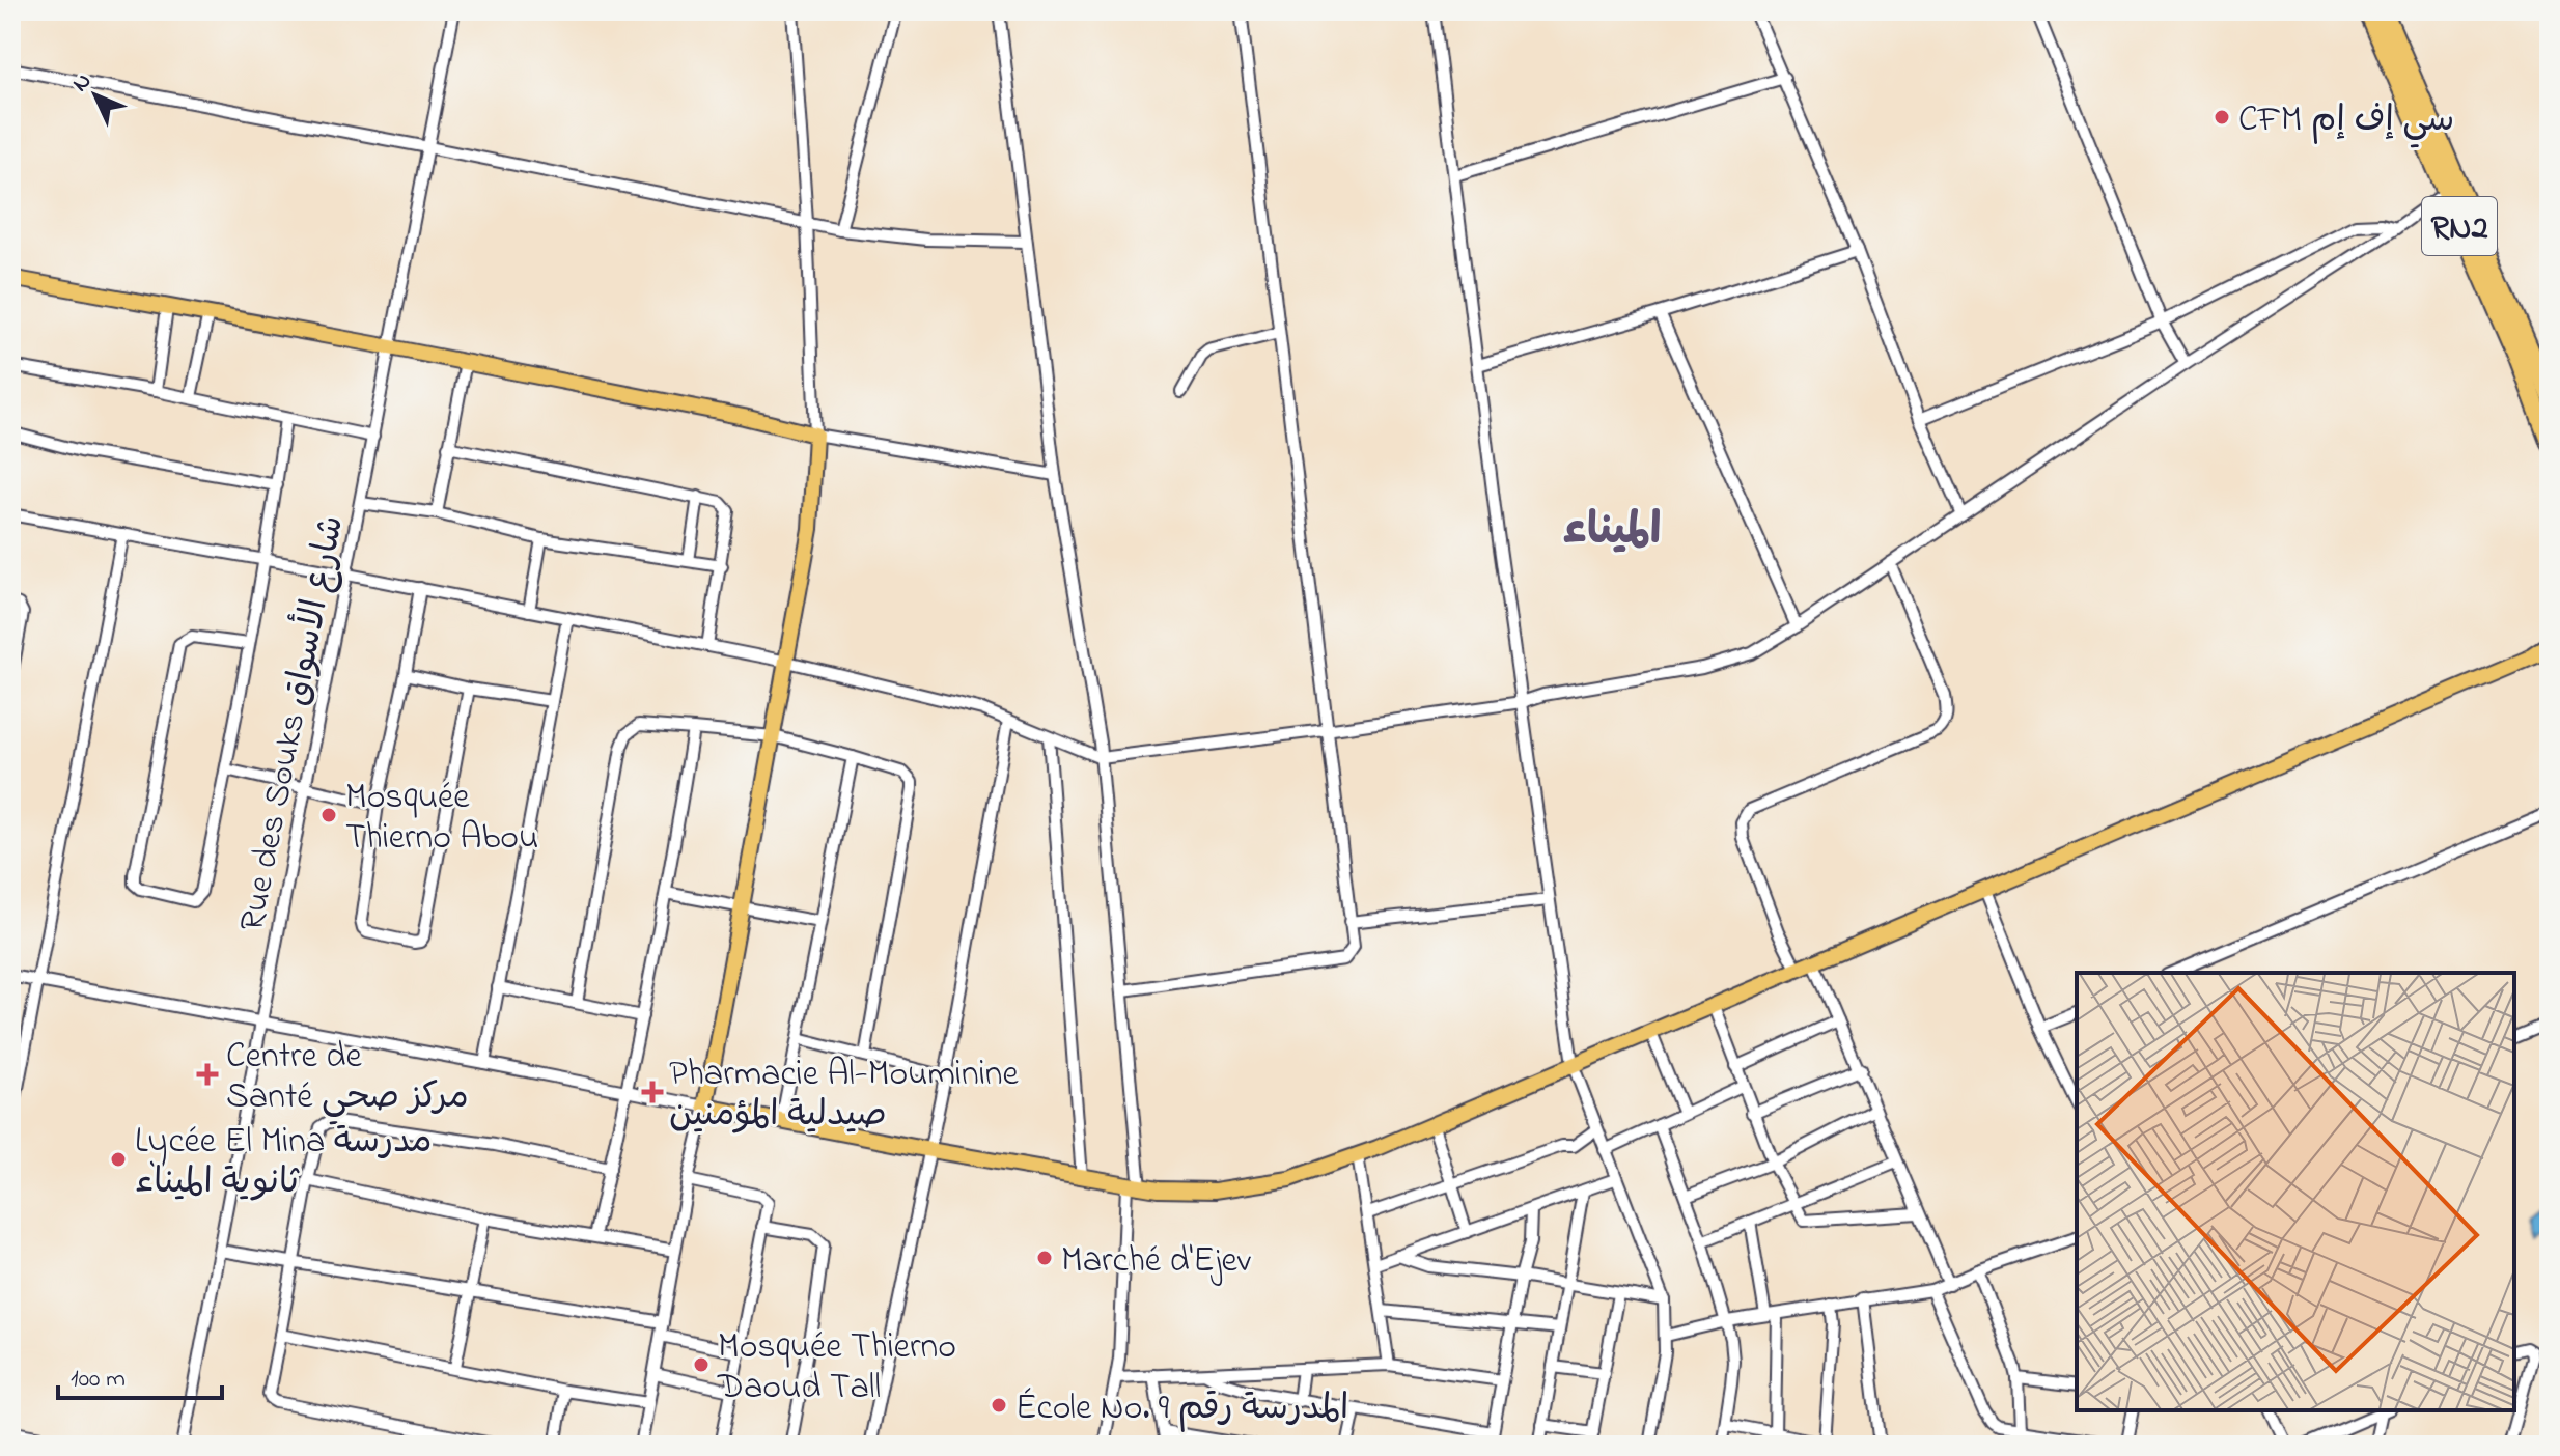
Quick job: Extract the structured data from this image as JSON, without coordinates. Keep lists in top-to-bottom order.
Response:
{
  "streets": {
    "highway": ["RN2"],
    "street": ["Rue des Souks شارع الأسواق"]
  },
  "districts": ["الميناء"],
  "places": {
    "other": [
      "CFM سي إف إم",
      "Mosquée Thierno Abou",
      "Lycée El Mina مدرسة ثانوية الميناء",
      "Marché d'Ejev",
      "Mosquée Thierno Daoud Tall",
      "École No. 9 المدرسة رقم"
    ],
    "health": ["Centre de Santé مركز صحي", "Pharmacie Al-Mouminine صيدلية المؤمنين"]
  },
  "scale_bar": "100 m",
  "north": "top left"
}
